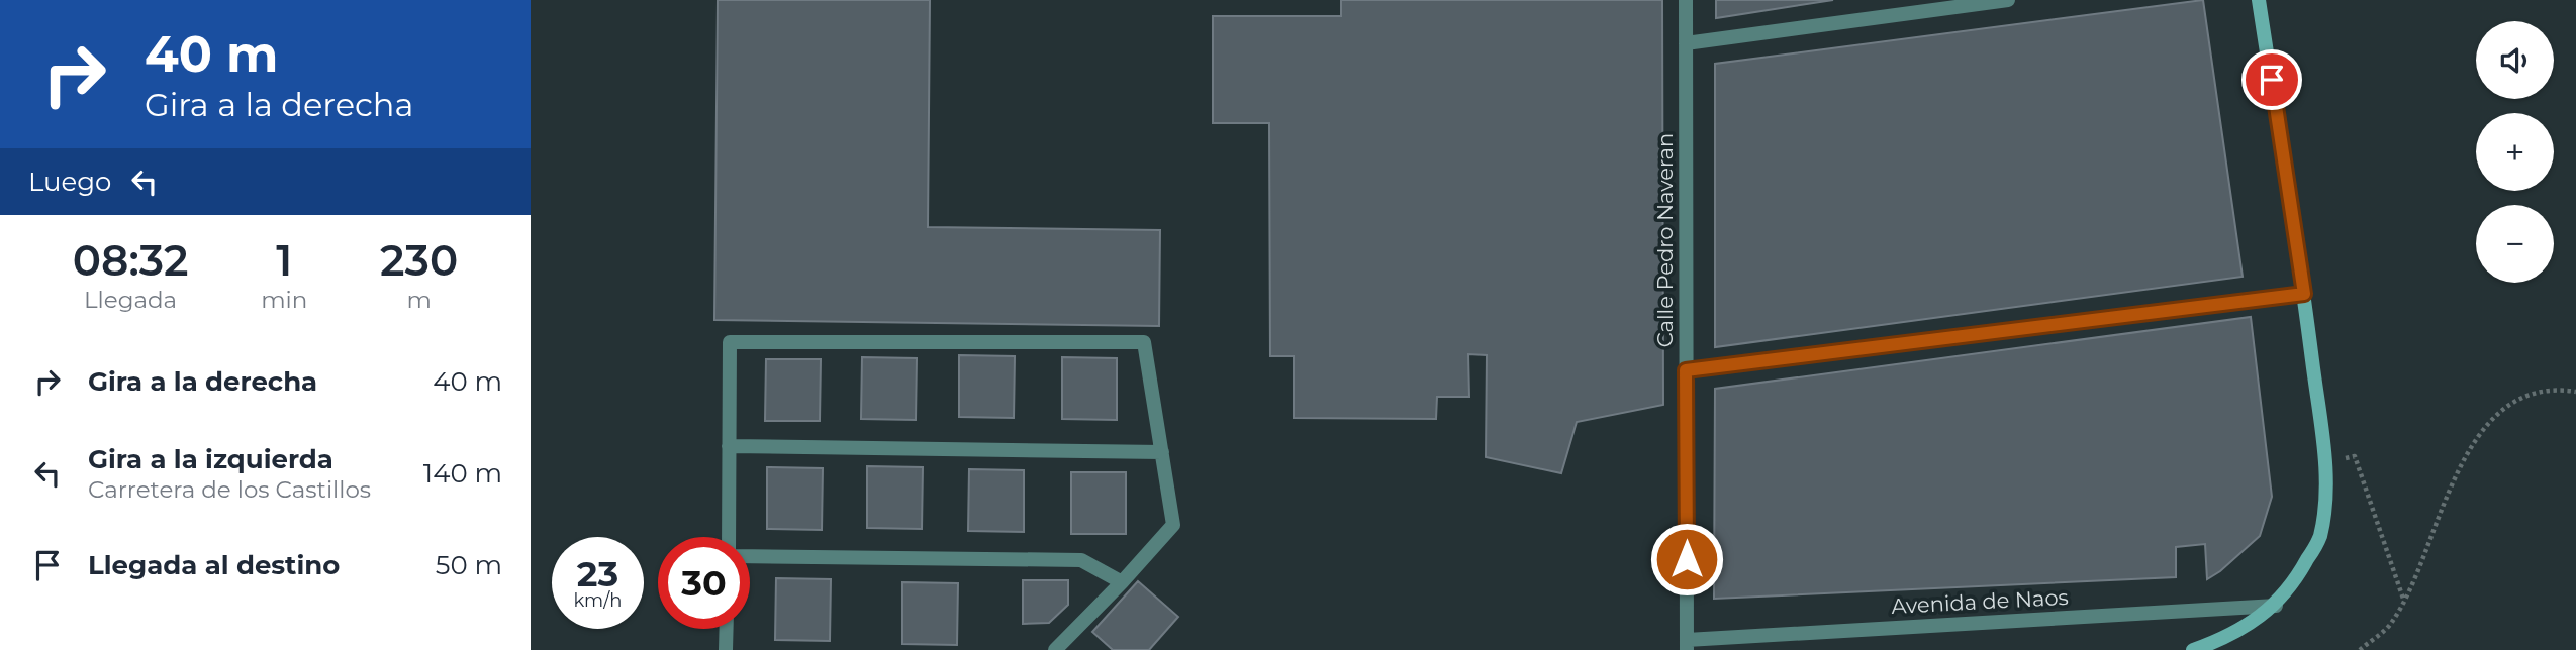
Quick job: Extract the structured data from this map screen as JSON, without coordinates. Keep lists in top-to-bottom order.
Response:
{
  "streets": {
    "street": ["Calle Pedro Naveran", "Avenida de Naos"]
  },
  "crossings": [
    ["Calle Pedro Naveran", "Avenida de Naos"]
  ],
  "page": {
    "turn": ["40 m", "Gira a la derecha"],
    "map_buttons": ["+", "−"],
    "then": "Luego",
    "eta": [
      "08:32",
      "Llegada",
      "1",
      "min",
      "230",
      "m"
    ],
    "list": [
      {
        "name": "Gira a la derecha",
        "value": "40 m"
      },
      {
        "name": "Gira a la izquierda",
        "note": "Carretera de los Castillos",
        "value": "140 m"
      },
      {
        "name": "Llegada al destino",
        "value": "50 m"
      }
    ],
    "speed": "23 km/h",
    "limit": "30"
  }
}
